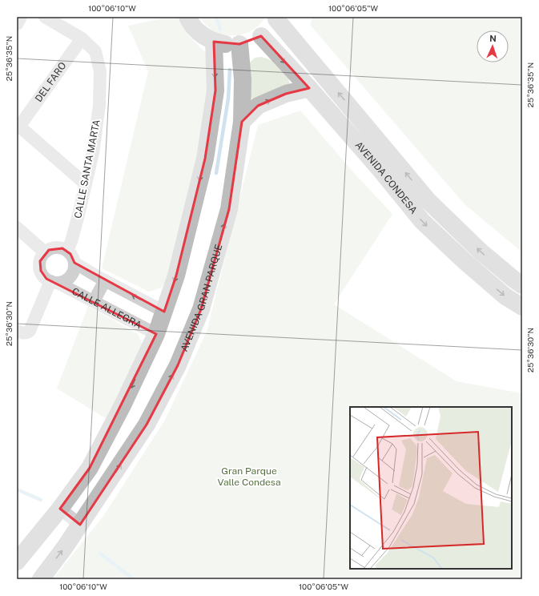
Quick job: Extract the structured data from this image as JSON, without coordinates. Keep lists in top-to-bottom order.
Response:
{
  "streets": {
    "street": [
      "DEL FARO",
      "CALLE SANTA MARTA",
      "AVENIDA CONDESA",
      "AVENIDA GRAN PARQUE",
      "CALLE ALLEGRA"
    ]
  },
  "crossings": [
    ["DEL FARO", "CALLE SANTA MARTA"],
    ["CALLE SANTA MARTA", "CALLE ALLEGRA"]
  ],
  "parks": ["Gran Parque Valle Condesa"],
  "north": "top",
  "coordinates": [
    "100°06'10\"W",
    "100°06'05\"W",
    "25°36'35\"N",
    "25°36'30\"N"
  ]
}
